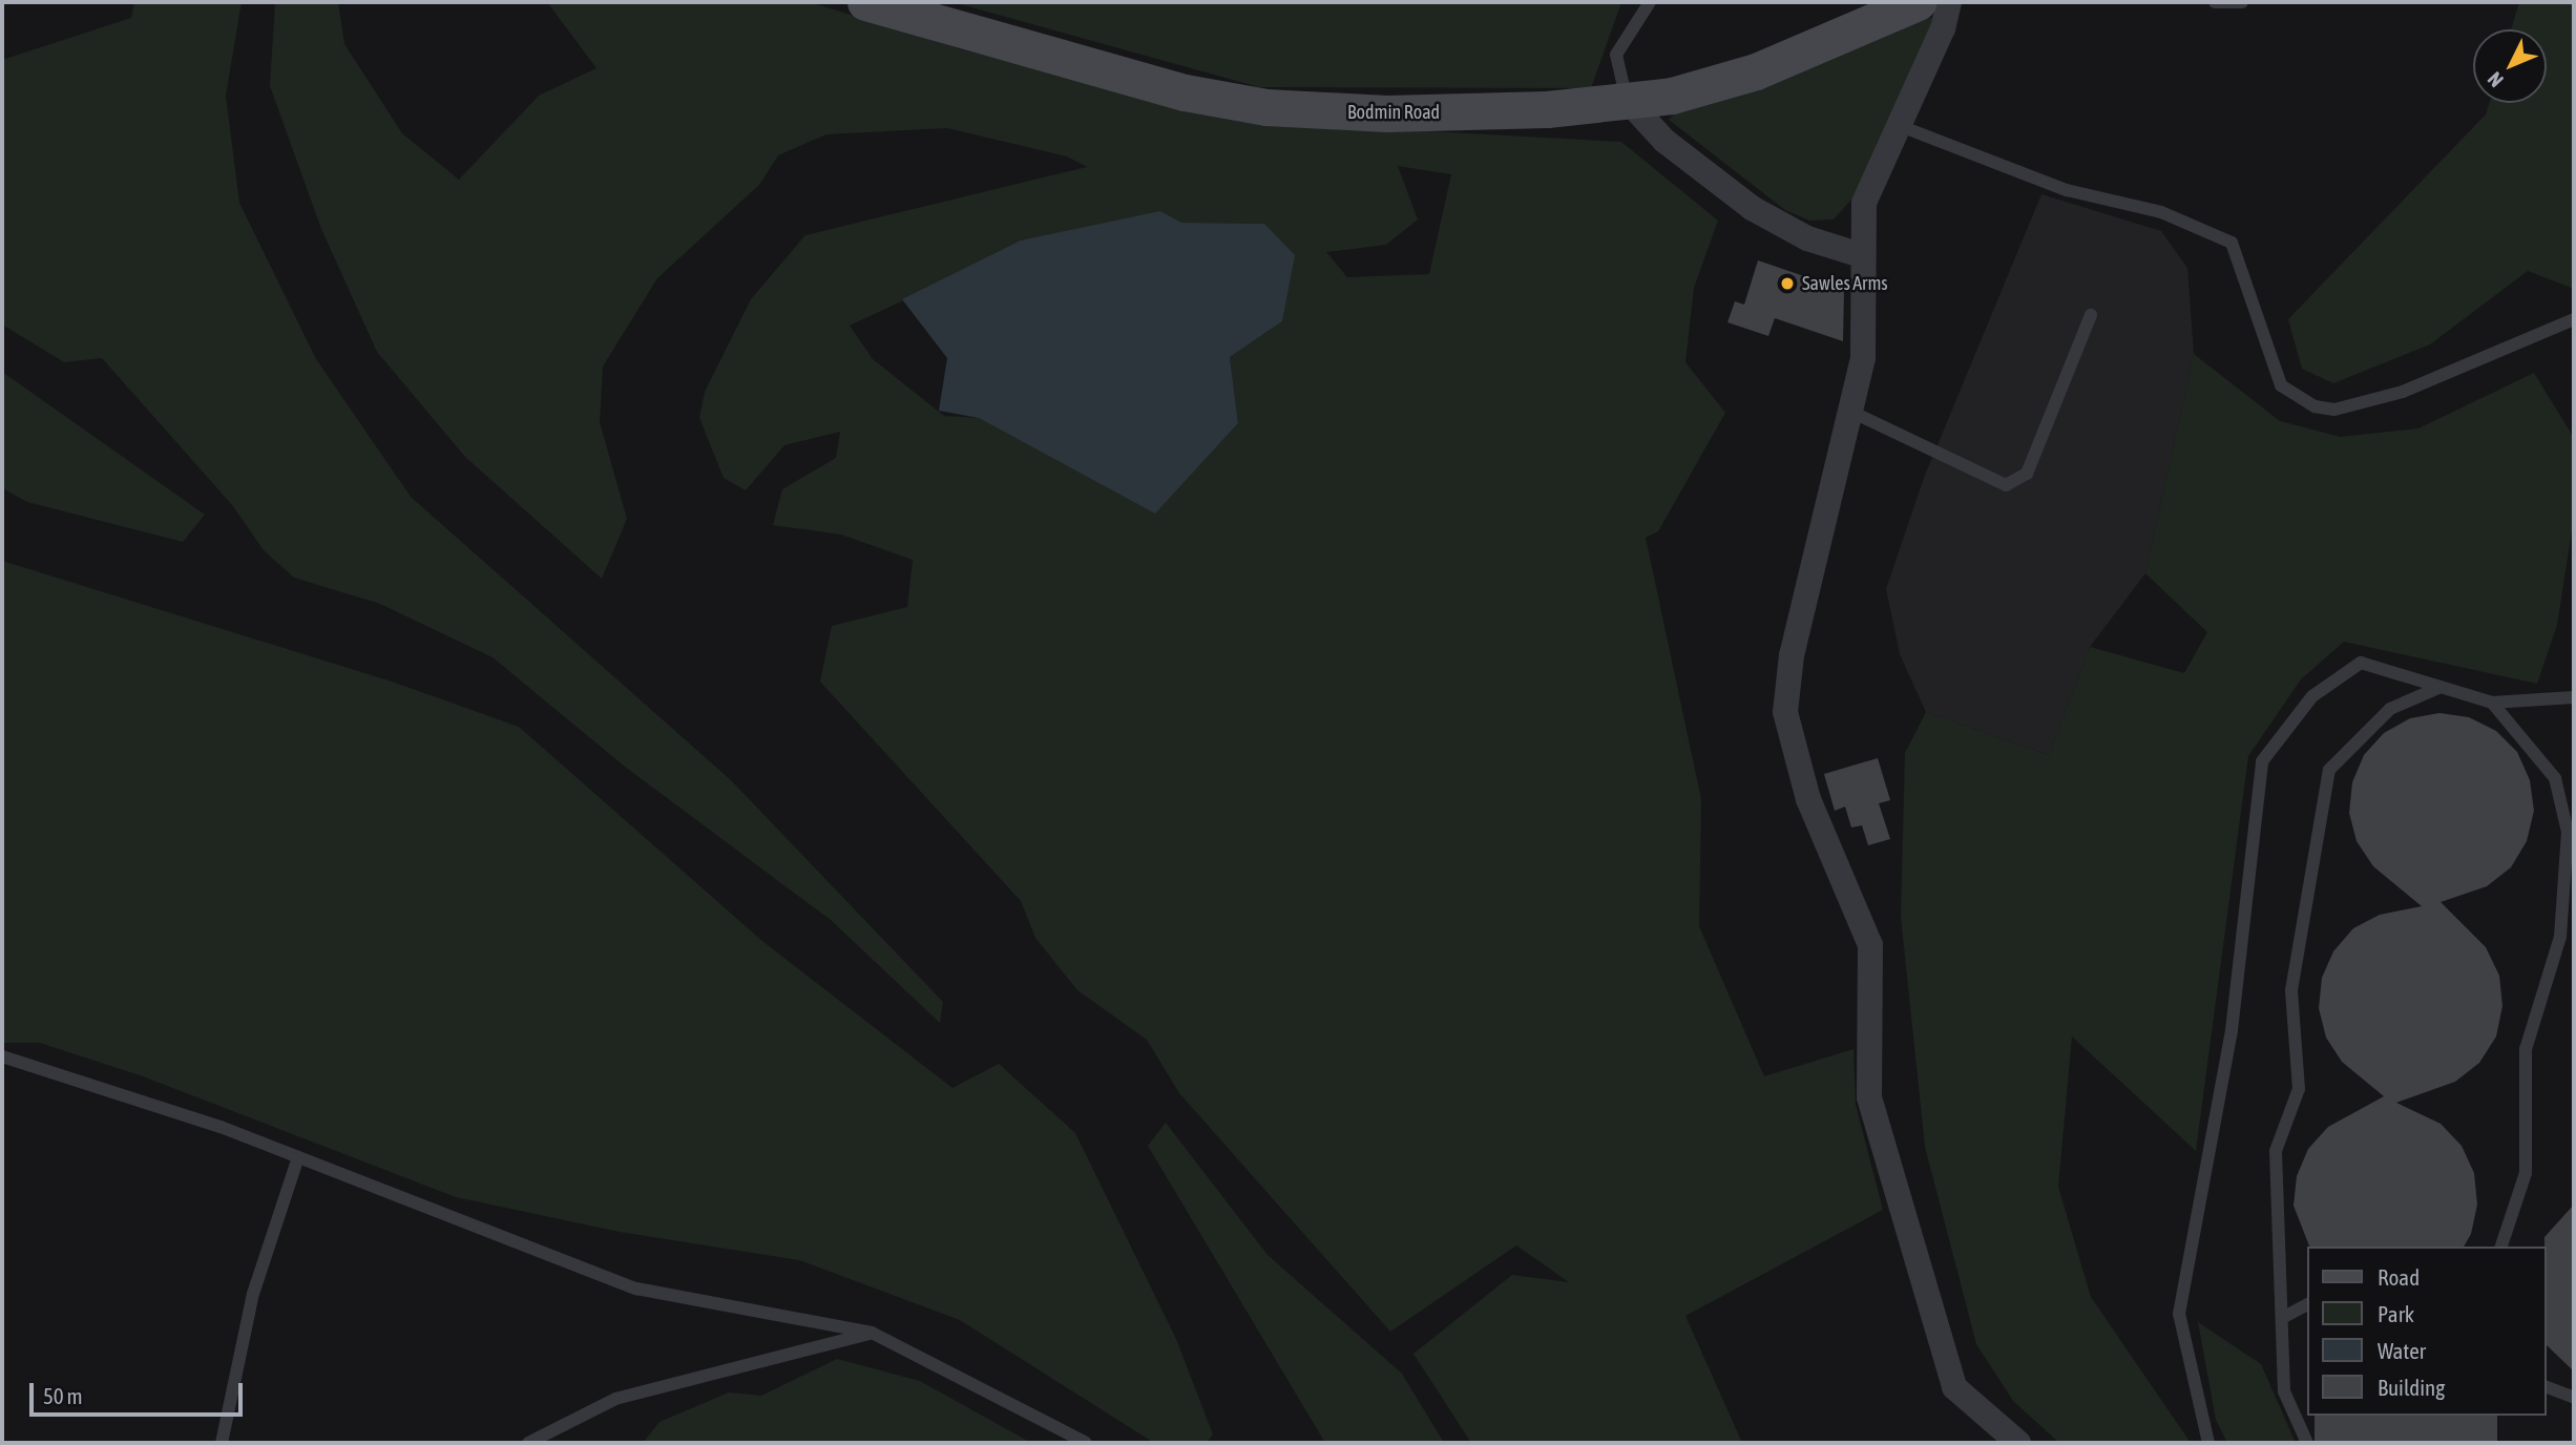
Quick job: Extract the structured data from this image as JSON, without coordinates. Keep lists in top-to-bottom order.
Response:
{
  "streets": {
    "main road": ["Bodmin Road"]
  },
  "places": ["Sawles Arms"],
  "legend": [
    "Road",
    "Park",
    "Water",
    "Building"
  ],
  "scale_bar": "50 m",
  "north": "bottom left"
}
